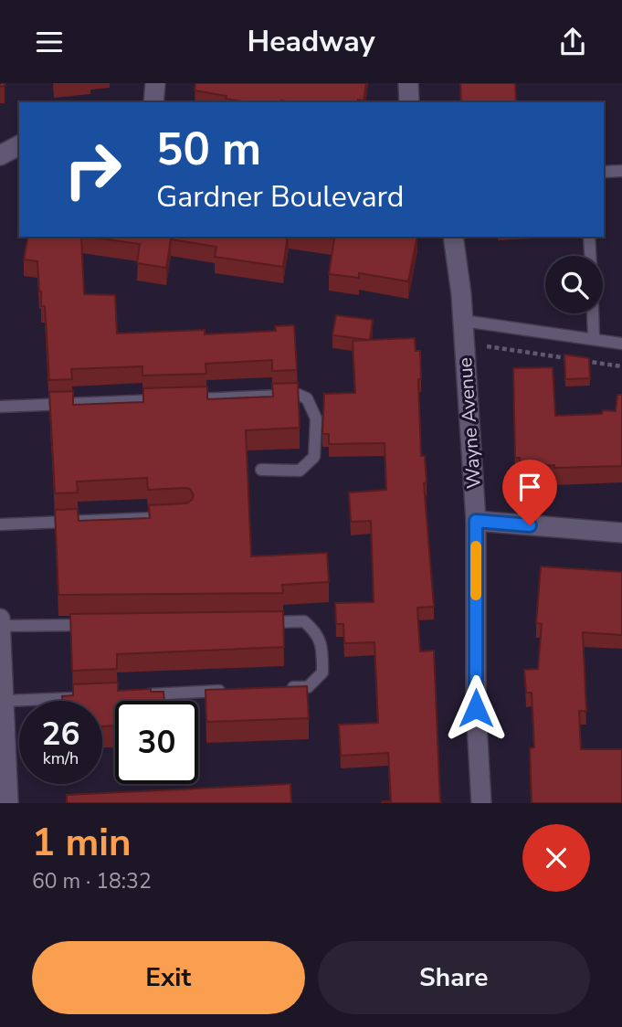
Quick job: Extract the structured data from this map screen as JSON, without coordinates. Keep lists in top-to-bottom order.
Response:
{
  "streets": {
    "street": ["Wayne Avenue"]
  },
  "page": {
    "header": "Headway",
    "turn": ["50 m", "Gardner Boulevard"],
    "speed": "26 km/h",
    "limit": "30",
    "heading": ["1 min", "60 m · 18:32"],
    "buttons": ["Exit", "Share"]
  }
}
